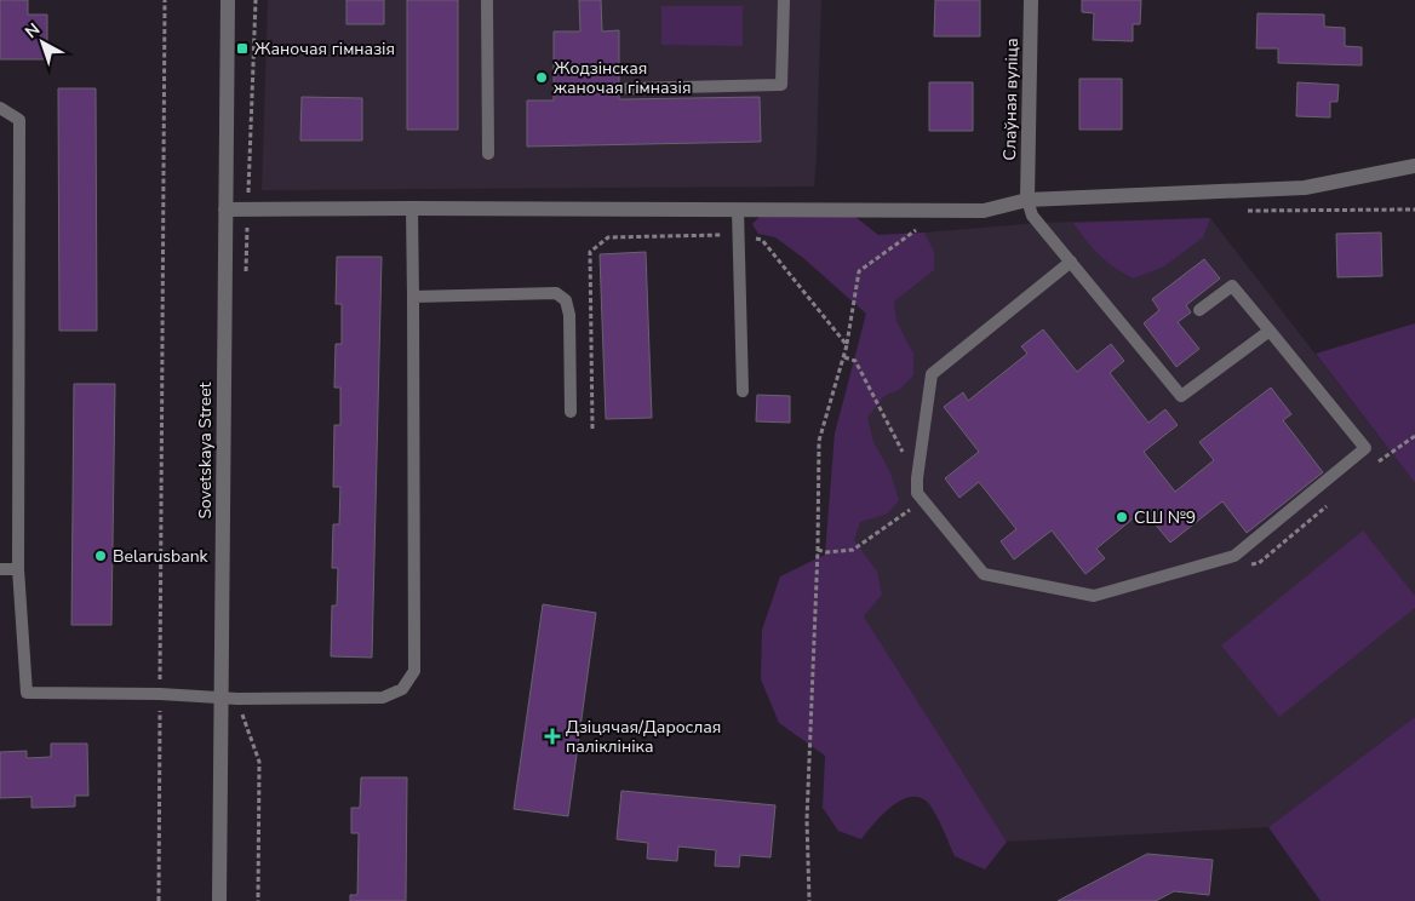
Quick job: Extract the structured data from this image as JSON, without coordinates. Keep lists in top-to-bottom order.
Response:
{
  "streets": {
    "street": ["Слаўная вуліца", "Sovetskaya Street"]
  },
  "places": {
    "transit": ["Жаночая гімназія"],
    "other": ["Жодзінская жаночая гімназія", "СШ №9", "Belarusbank"],
    "health": ["Дзіцячая/Дарослая паліклініка"]
  },
  "north": "top left"
}
